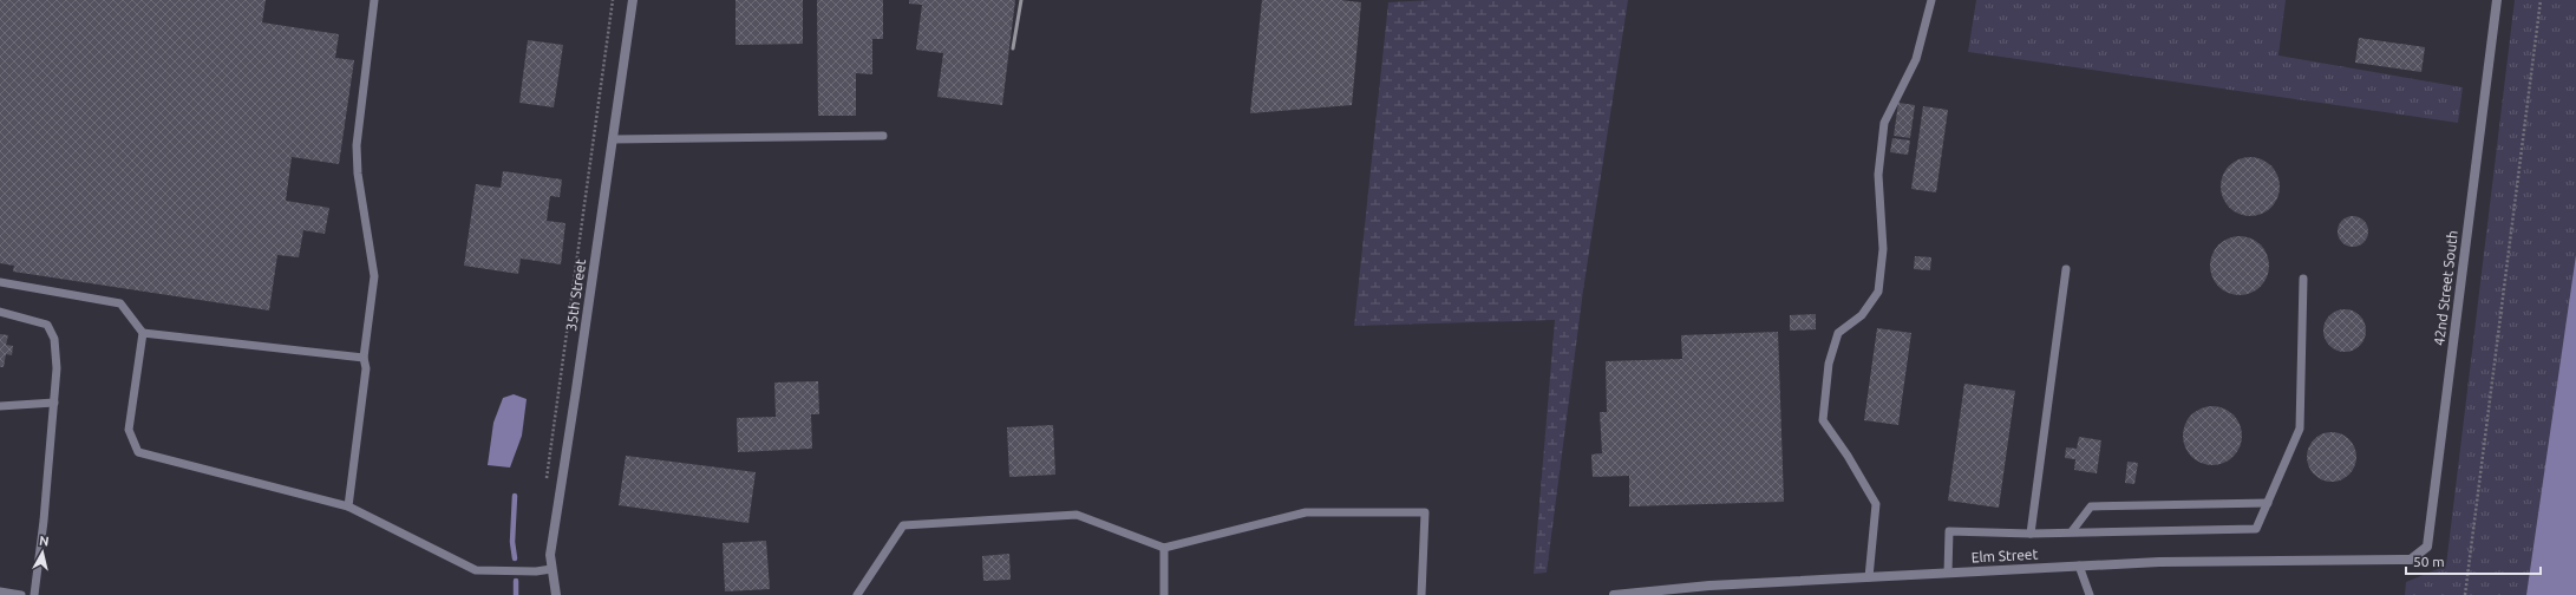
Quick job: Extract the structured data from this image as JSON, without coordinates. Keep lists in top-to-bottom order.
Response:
{
  "streets": {
    "street": ["42nd Street South", "35th Street", "Elm Street"]
  },
  "crossings": [
    ["42nd Street South", "Elm Street"]
  ],
  "scale_bar": "50 m",
  "north": "top"
}
